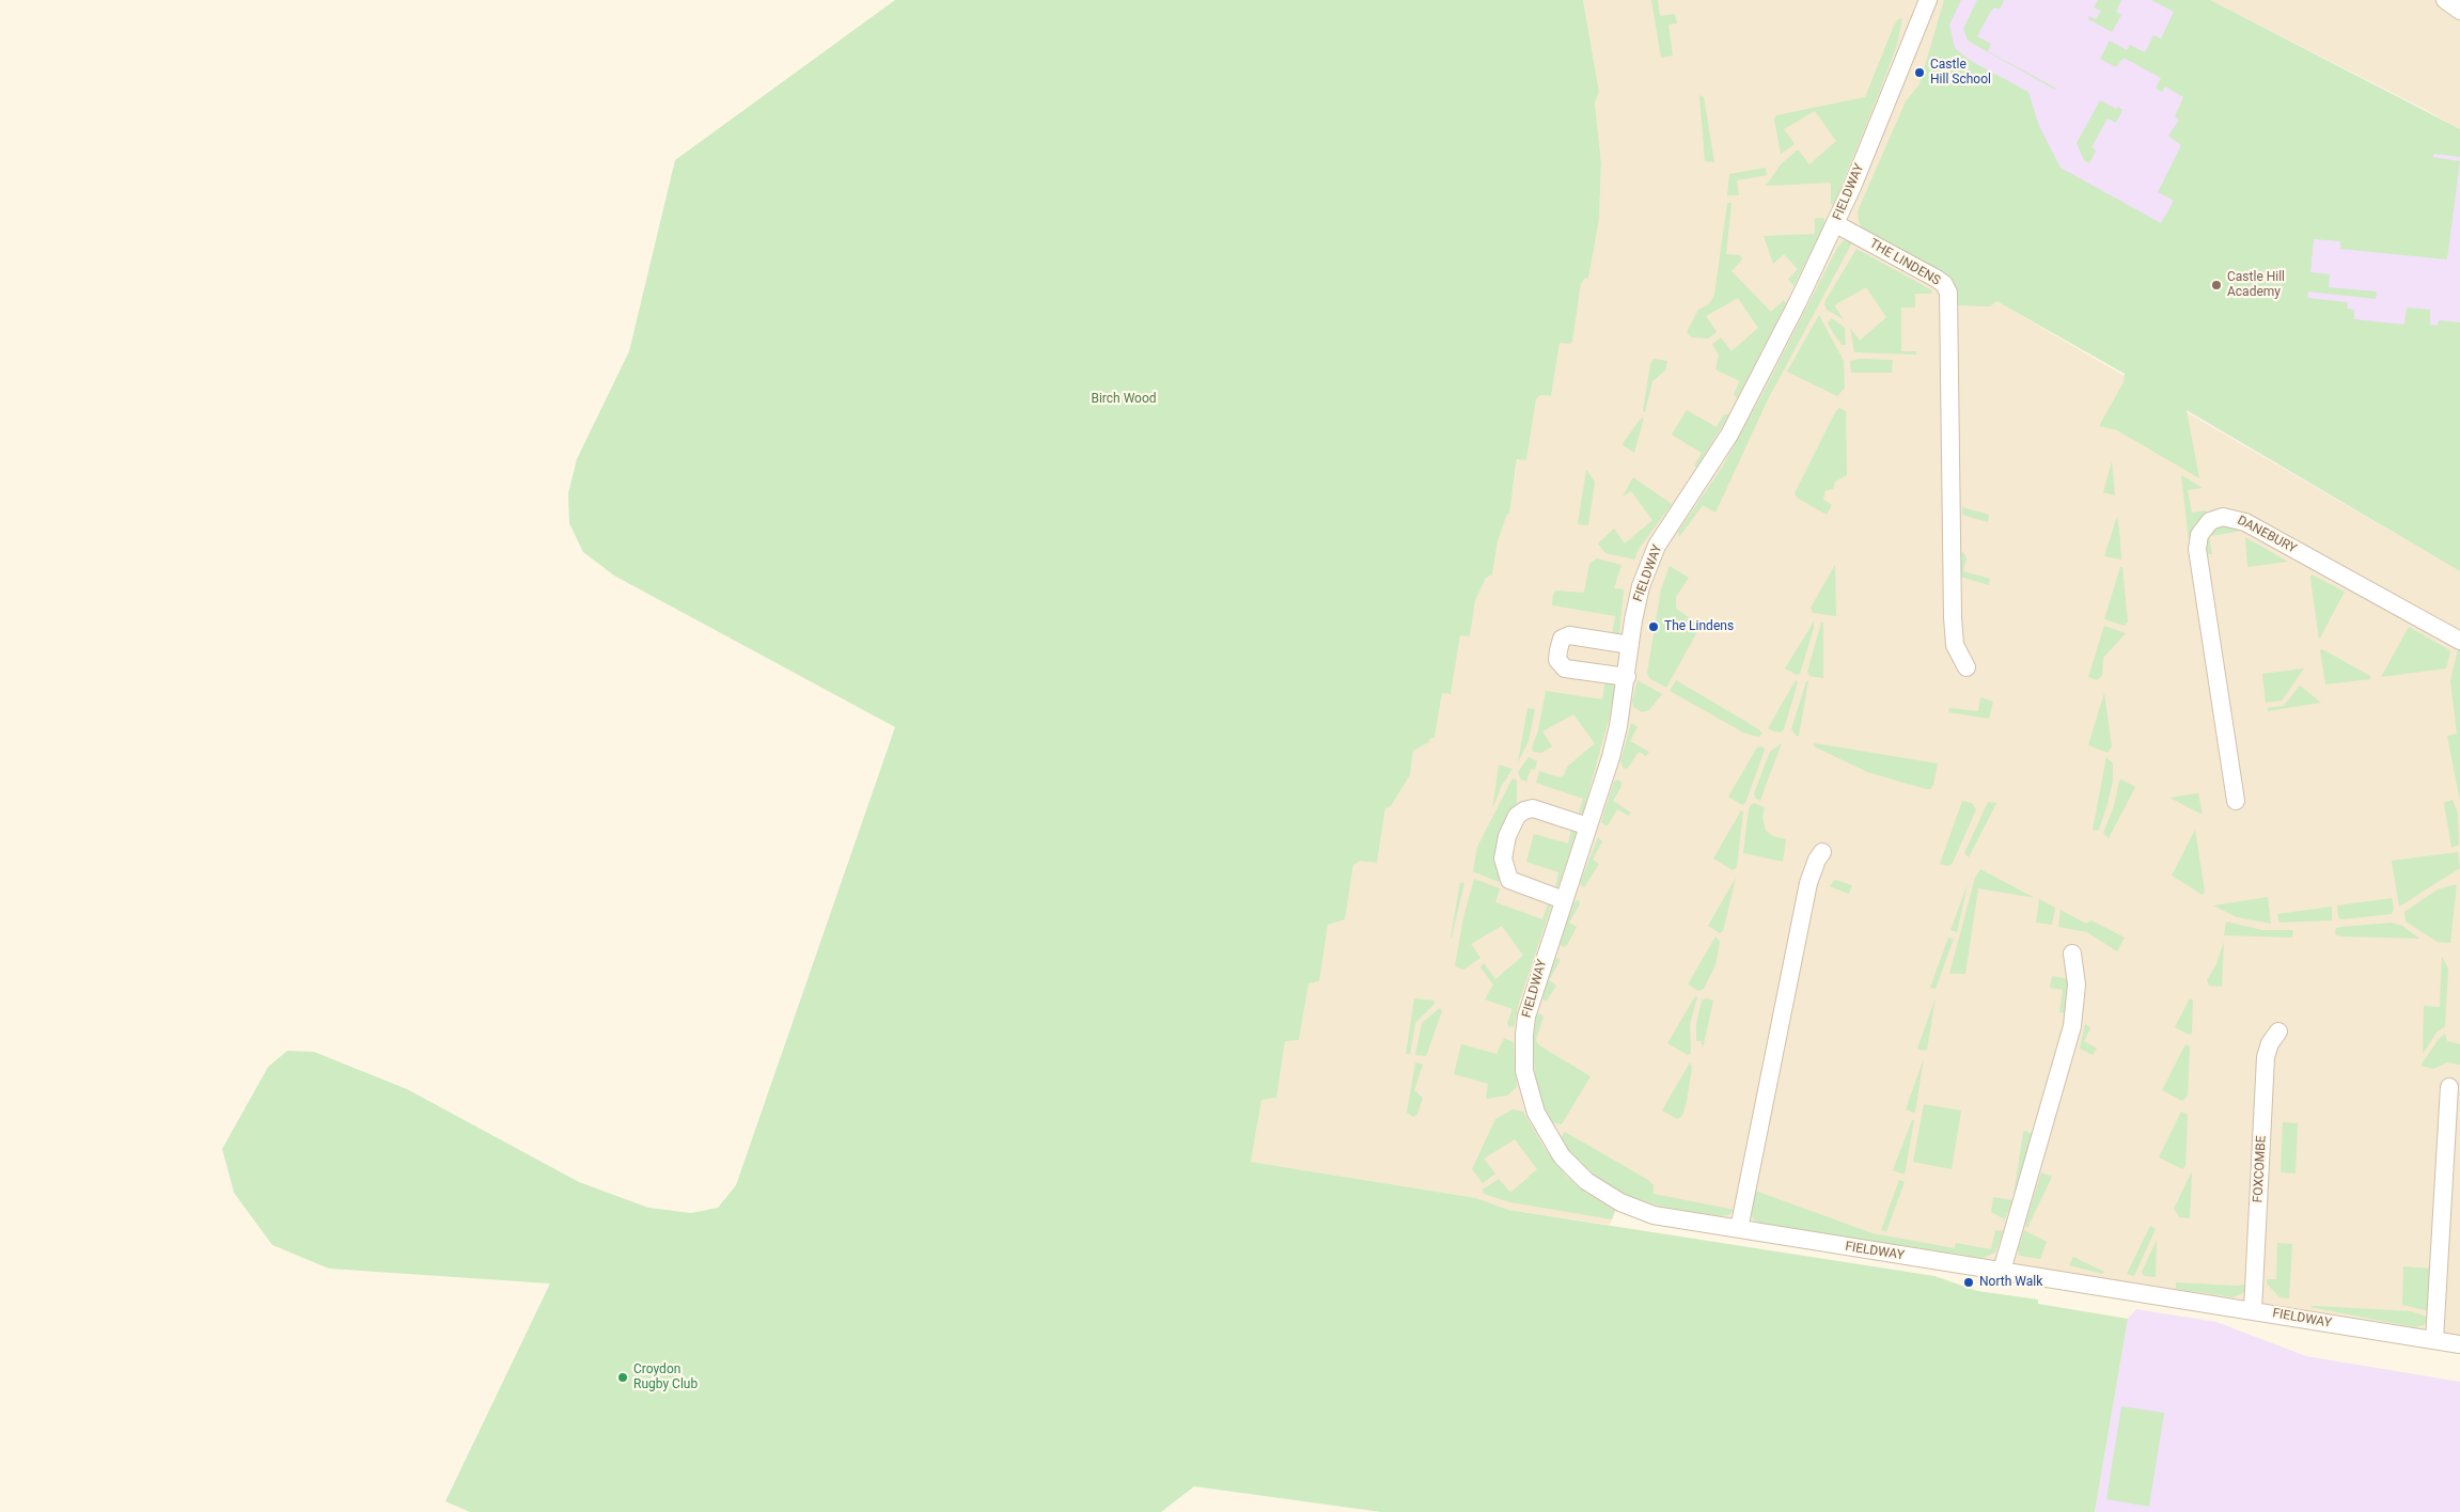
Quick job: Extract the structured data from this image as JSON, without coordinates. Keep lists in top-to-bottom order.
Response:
{
  "streets": {
    "street": [
      "FIELDWAY",
      "THE LINDENS",
      "DANEBURY",
      "FOXCOMBE"
    ]
  },
  "crossings": [
    ["FIELDWAY", "THE LINDENS"],
    ["FIELDWAY", "FOXCOMBE"]
  ],
  "parks": ["Birch Wood"],
  "places": [
    "Castle Hill School",
    "Castle Hill Academy",
    "The Lindens",
    "North Walk",
    "Croydon Rugby Club"
  ]
}
